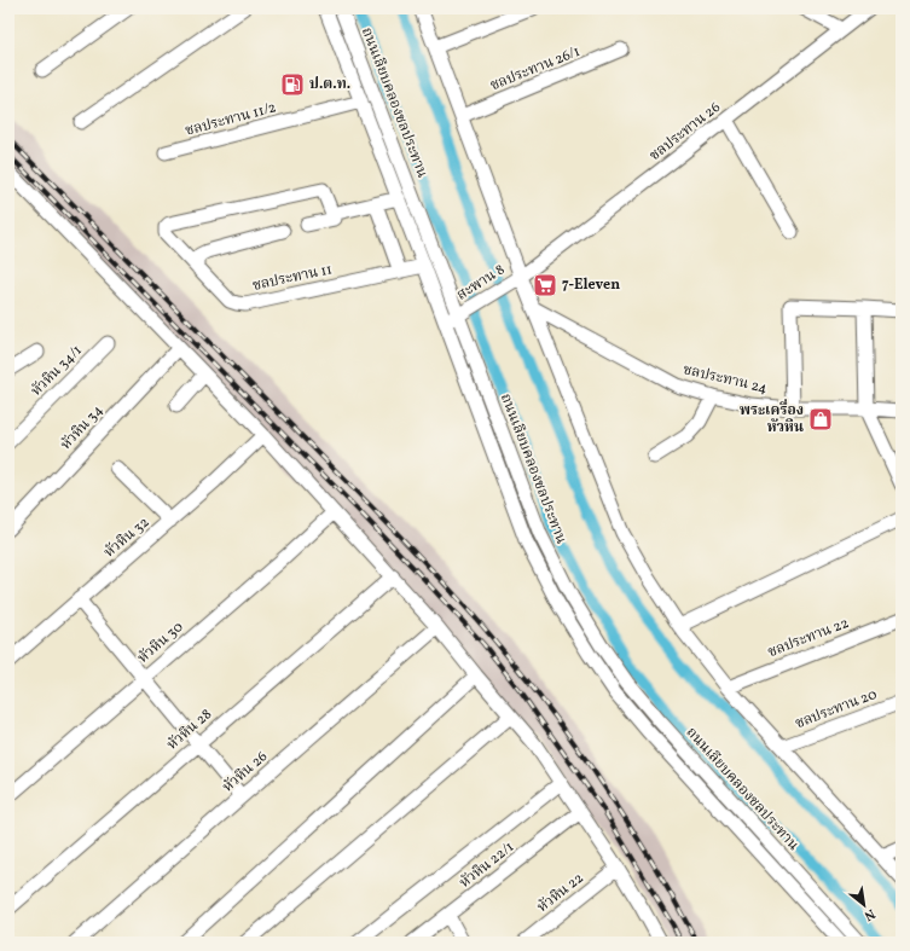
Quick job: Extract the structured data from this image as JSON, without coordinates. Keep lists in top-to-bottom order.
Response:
{
  "streets": {
    "street": [
      "ชลประทาน 26/1",
      "ถนนเลียบคลองชลประทาน",
      "ชลประทาน 11/2",
      "ชลประทาน 26",
      "ชลประทาน 11",
      "สะพาน 8",
      "หัวหิน 34/1",
      "ชลประทาน 24",
      "หัวหิน 34",
      "หัวหิน 32",
      "ชลประทาน 22",
      "หัวหิน 30",
      "ชลประทาน 20",
      "หัวหิน 28",
      "หัวหิน 26",
      "หัวหิน 22/1",
      "หัวหิน 22"
    ]
  },
  "crossings": [
    ["ถนนเลียบคลองชลประทาน", "ชลประทาน 11/2"],
    ["ถนนเลียบคลองชลประทาน", "ชลประทาน 11"],
    ["ถนนเลียบคลองชลประทาน", "สะพาน 8"],
    ["ชลประทาน 26", "สะพาน 8"]
  ],
  "places": {
    "fuel station": ["ป.ต.ท."],
    "supermarket": ["7-Eleven"],
    "shop": ["พระเครื่อง หัวหิน"]
  },
  "north": "bottom right"
}
